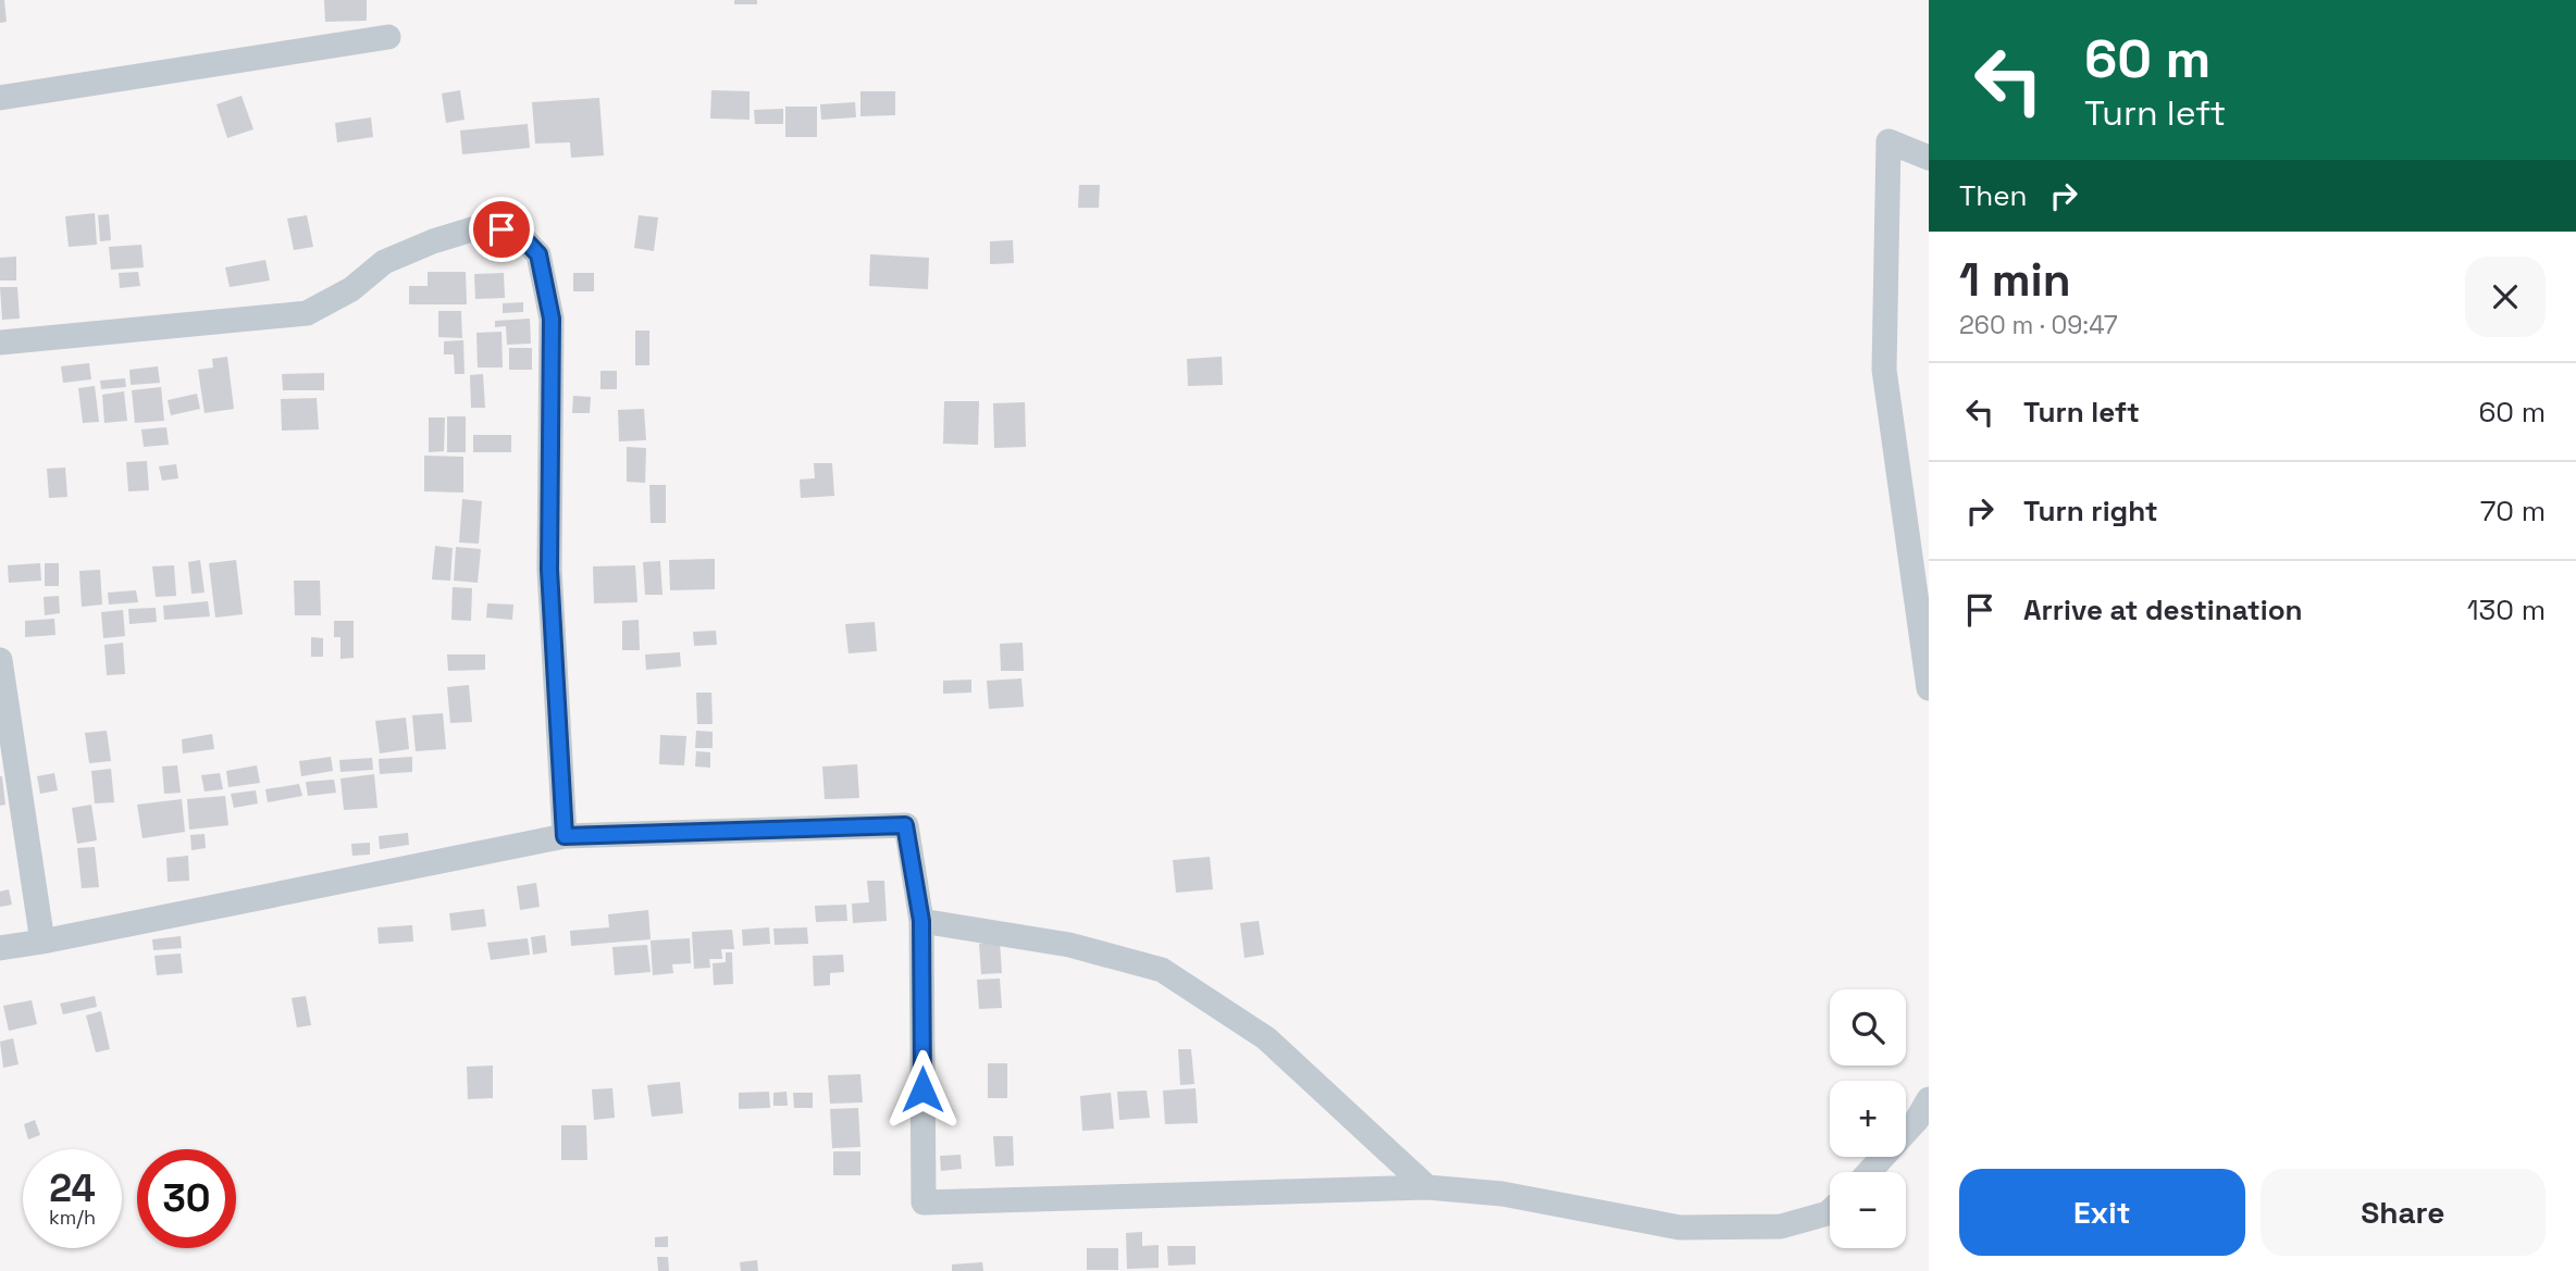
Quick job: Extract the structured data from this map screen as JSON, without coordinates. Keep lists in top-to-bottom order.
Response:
{
  "page": {
    "turn": ["60 m", "Turn left"],
    "then": "Then",
    "heading": ["1 min", "260 m · 09:47"],
    "list": [
      {
        "name": "Turn left",
        "value": "60 m"
      },
      {
        "name": "Turn right",
        "value": "70 m"
      },
      {
        "name": "Arrive at destination",
        "value": "130 m"
      }
    ],
    "map_buttons": ["+", "−"],
    "speed": "24 km/h",
    "limit": "30",
    "buttons": ["Exit", "Share"]
  }
}
